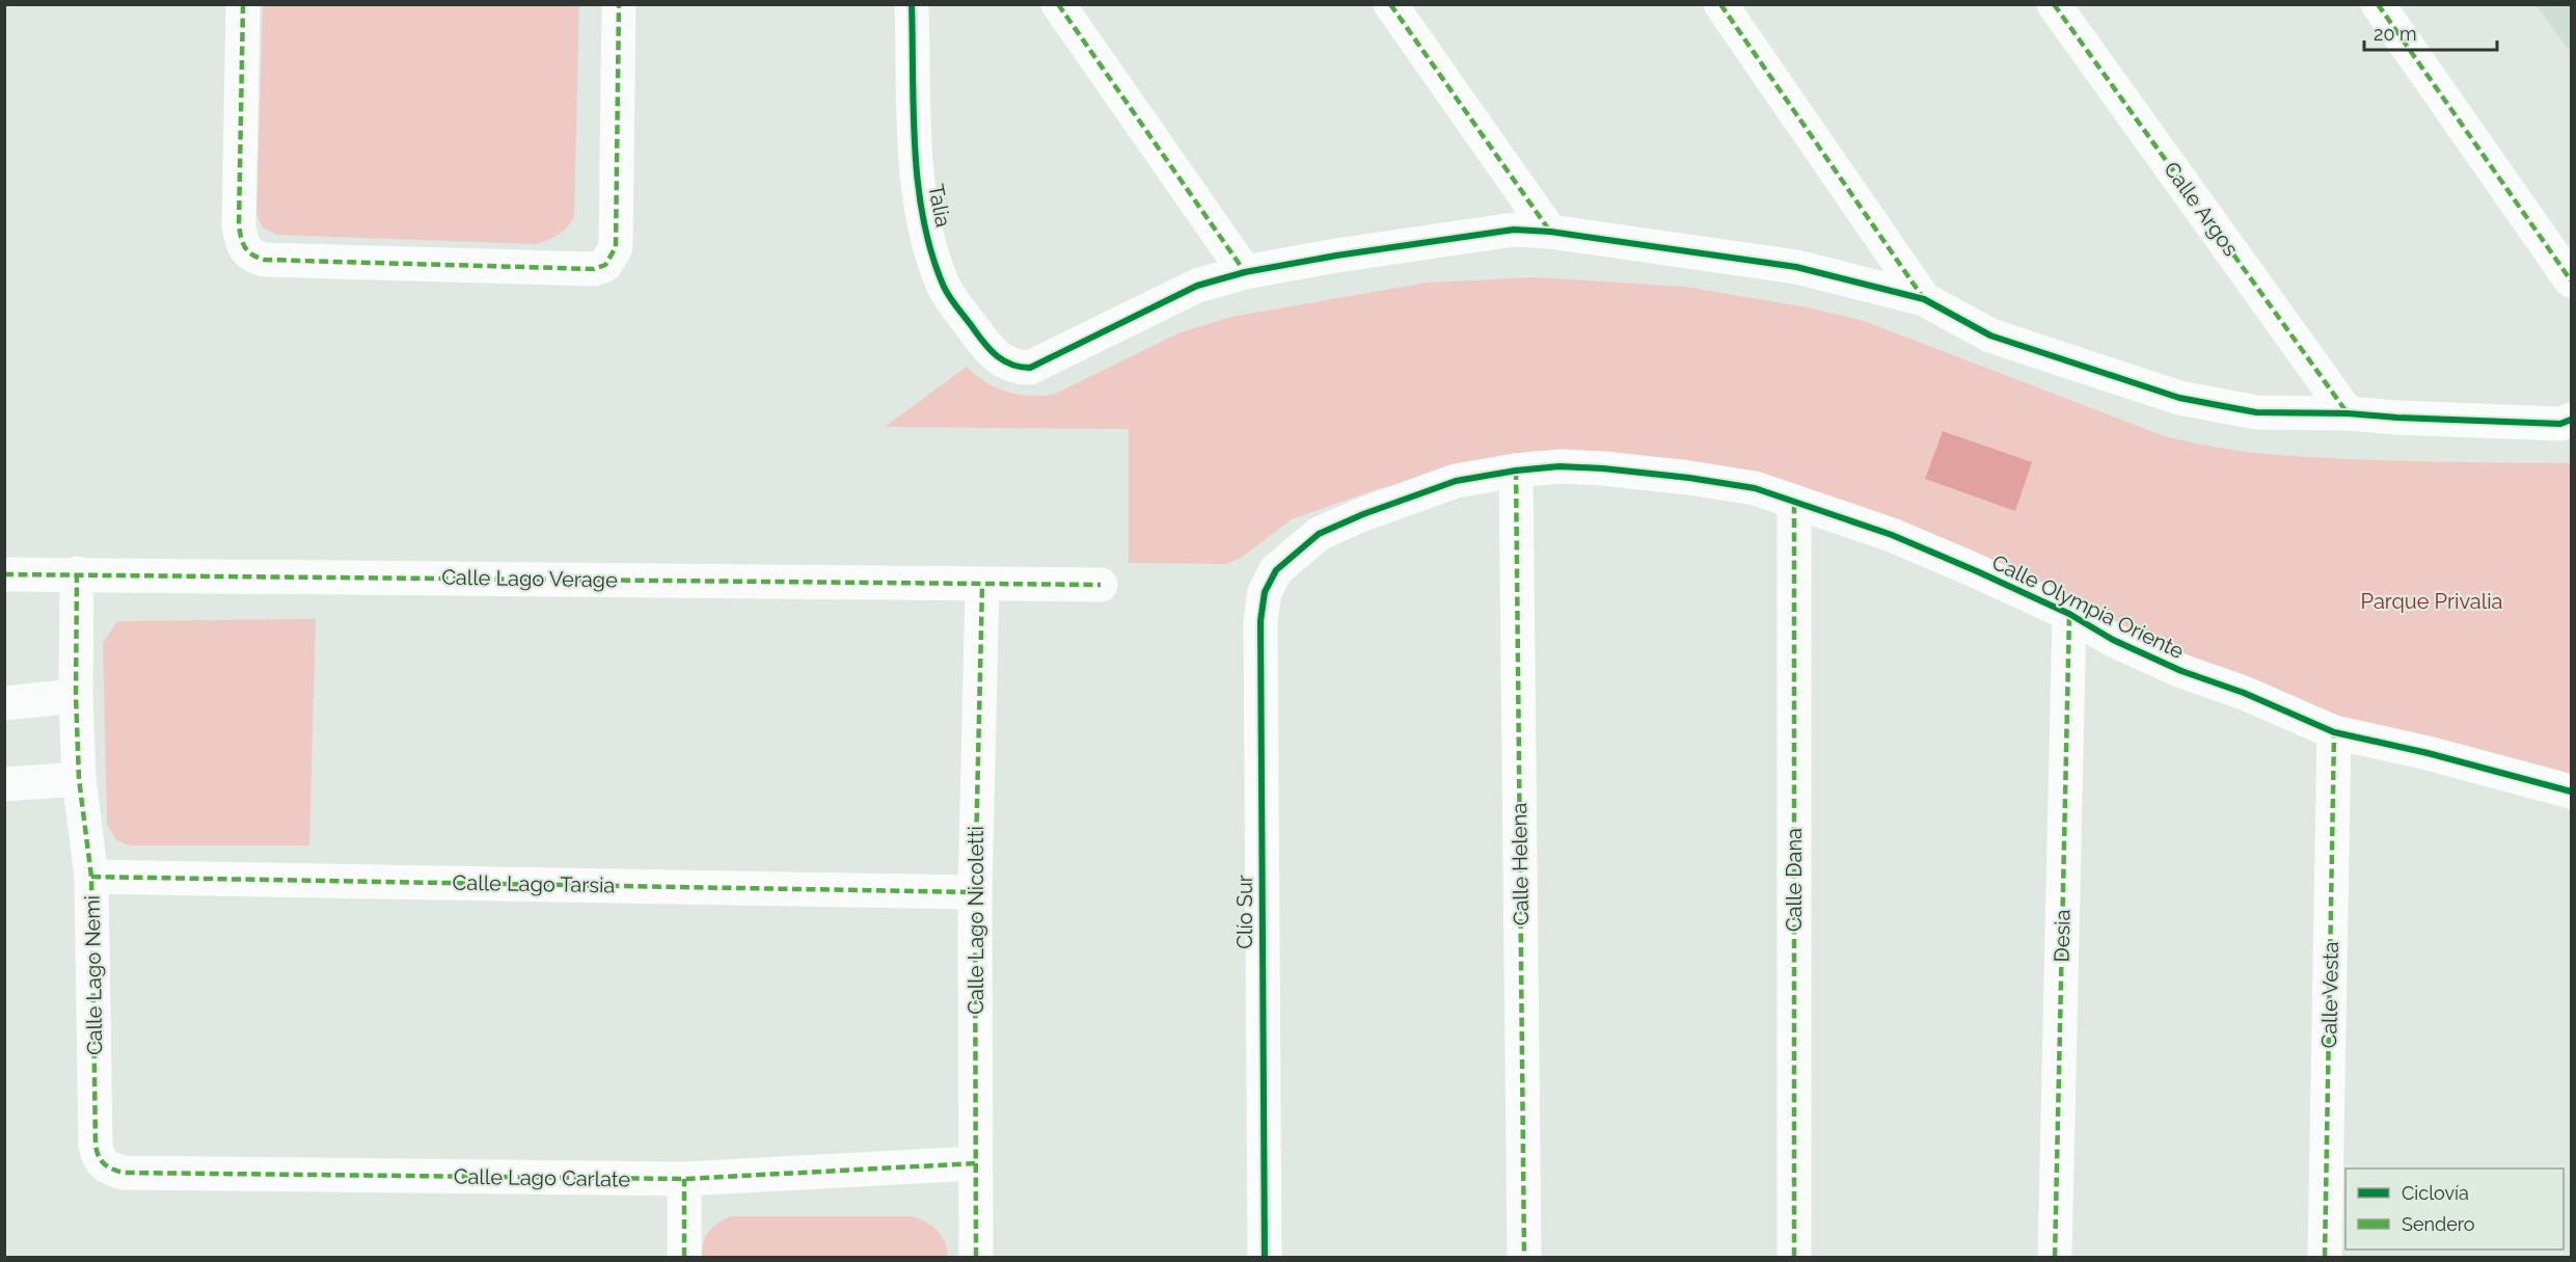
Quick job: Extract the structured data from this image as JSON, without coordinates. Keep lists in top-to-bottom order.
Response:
{
  "streets": {
    "street": [
      "Talia",
      "Calle Argos",
      "Calle Lago Verage",
      "Calle Olympia Oriente",
      "Calle Helena",
      "Calle Dana",
      "Calle Lago Tarsia",
      "Clío Sur",
      "Calle Lago Nicoletti",
      "Desia",
      "Calle Lago Nemi",
      "Calle Vesta",
      "Calle Lago Carlate"
    ]
  },
  "crossings": [
    ["Calle Lago Verage", "Calle Lago Nicoletti"],
    ["Calle Lago Verage", "Calle Lago Nemi"],
    ["Calle Olympia Oriente", "Calle Helena"],
    ["Calle Olympia Oriente", "Calle Dana"],
    ["Calle Olympia Oriente", "Clío Sur"],
    ["Calle Olympia Oriente", "Desia"],
    ["Calle Olympia Oriente", "Calle Vesta"],
    ["Calle Lago Tarsia", "Calle Lago Nicoletti"],
    ["Calle Lago Tarsia", "Calle Lago Nemi"],
    ["Calle Lago Nicoletti", "Calle Lago Carlate"],
    ["Calle Lago Nemi", "Calle Lago Carlate"]
  ],
  "parks": ["Parque Privalia"],
  "legend": ["Ciclovía", "Sendero"],
  "scale_bar": "20 m"
}
